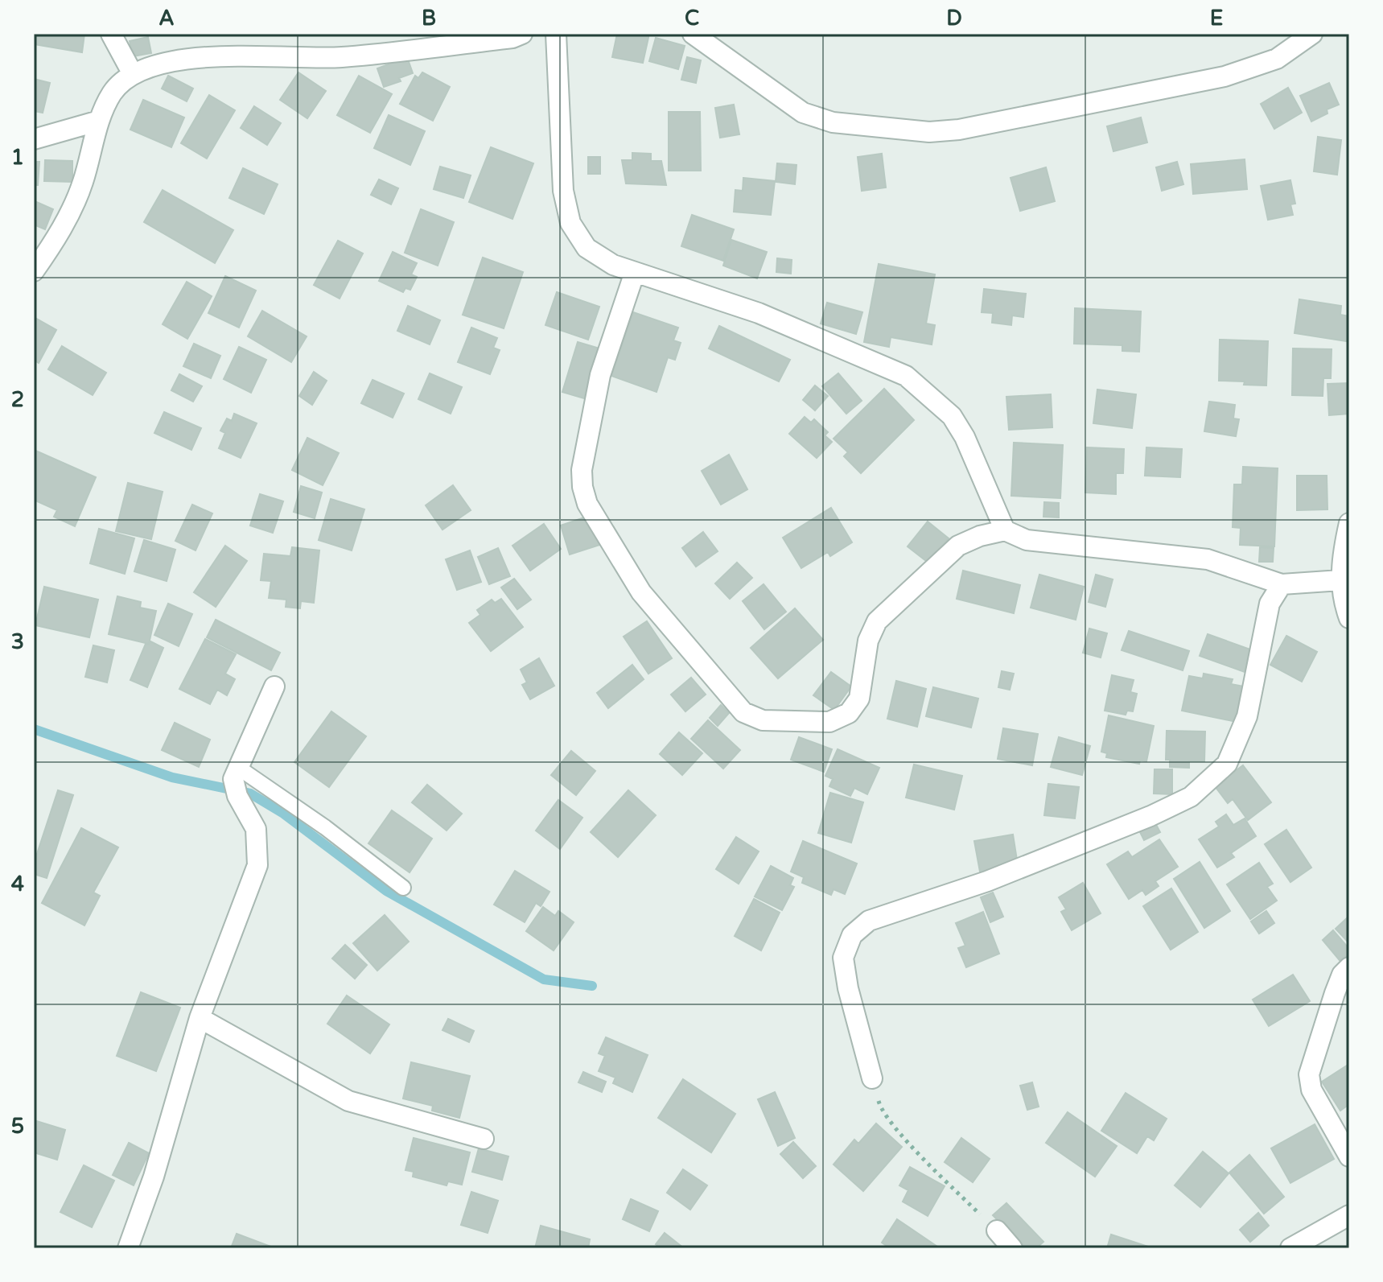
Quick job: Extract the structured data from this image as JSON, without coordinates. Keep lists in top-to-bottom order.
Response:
{
  "grid": {
    "columns": [
      "A",
      "B",
      "C",
      "D",
      "E"
    ],
    "rows": [
      "1",
      "2",
      "3",
      "4",
      "5"
    ]
  }
}
